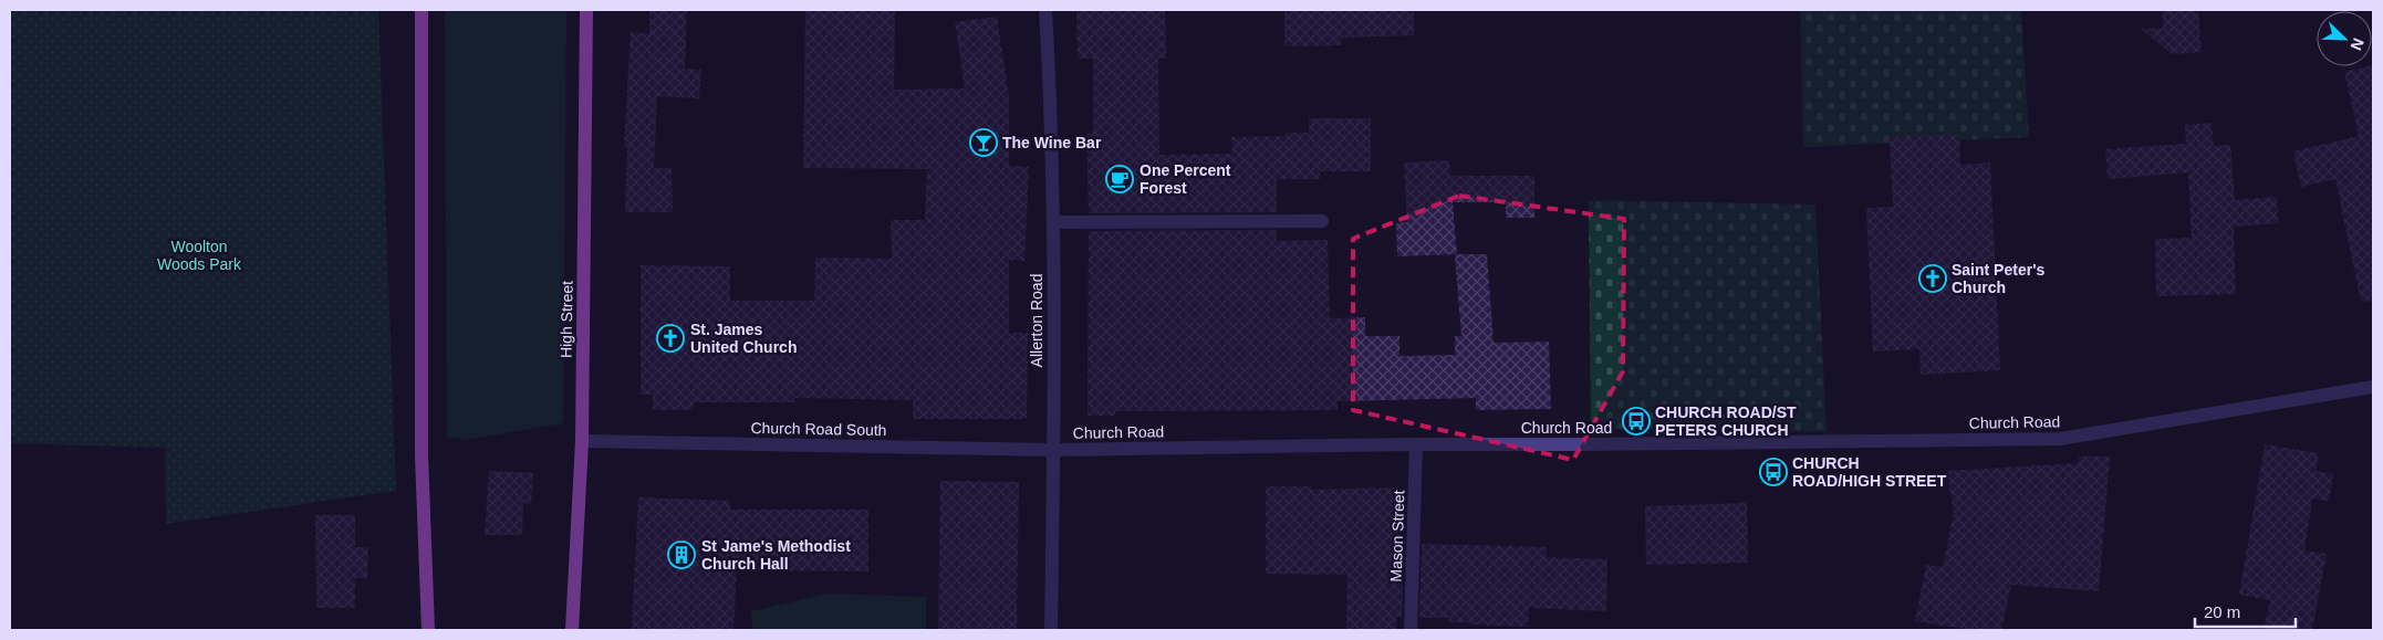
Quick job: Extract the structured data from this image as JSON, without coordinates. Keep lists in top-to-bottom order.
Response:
{
  "streets": {
    "main road": ["High Street"],
    "street": [
      "Allerton Road",
      "Church Road",
      "Church Road South",
      "Mason Street"
    ]
  },
  "crossings": [
    ["High Street", "Church Road South"],
    ["Allerton Road", "Church Road"],
    ["Allerton Road", "Church Road South"],
    ["Church Road", "Church Road South"],
    ["Church Road", "Mason Street"]
  ],
  "parks": ["Woolton Woods Park"],
  "places": {
    "bar": ["The Wine Bar"],
    "cafe": ["One Percent Forest"],
    "church": ["Saint Peter's Church", "St. James United Church"],
    "bus stop": ["CHURCH ROAD/ST PETERS CHURCH", "CHURCH ROAD/HIGH STREET"],
    "building": ["St Jame's Methodist Church Hall"]
  },
  "scale_bar": "20 m",
  "north": "bottom right"
}
